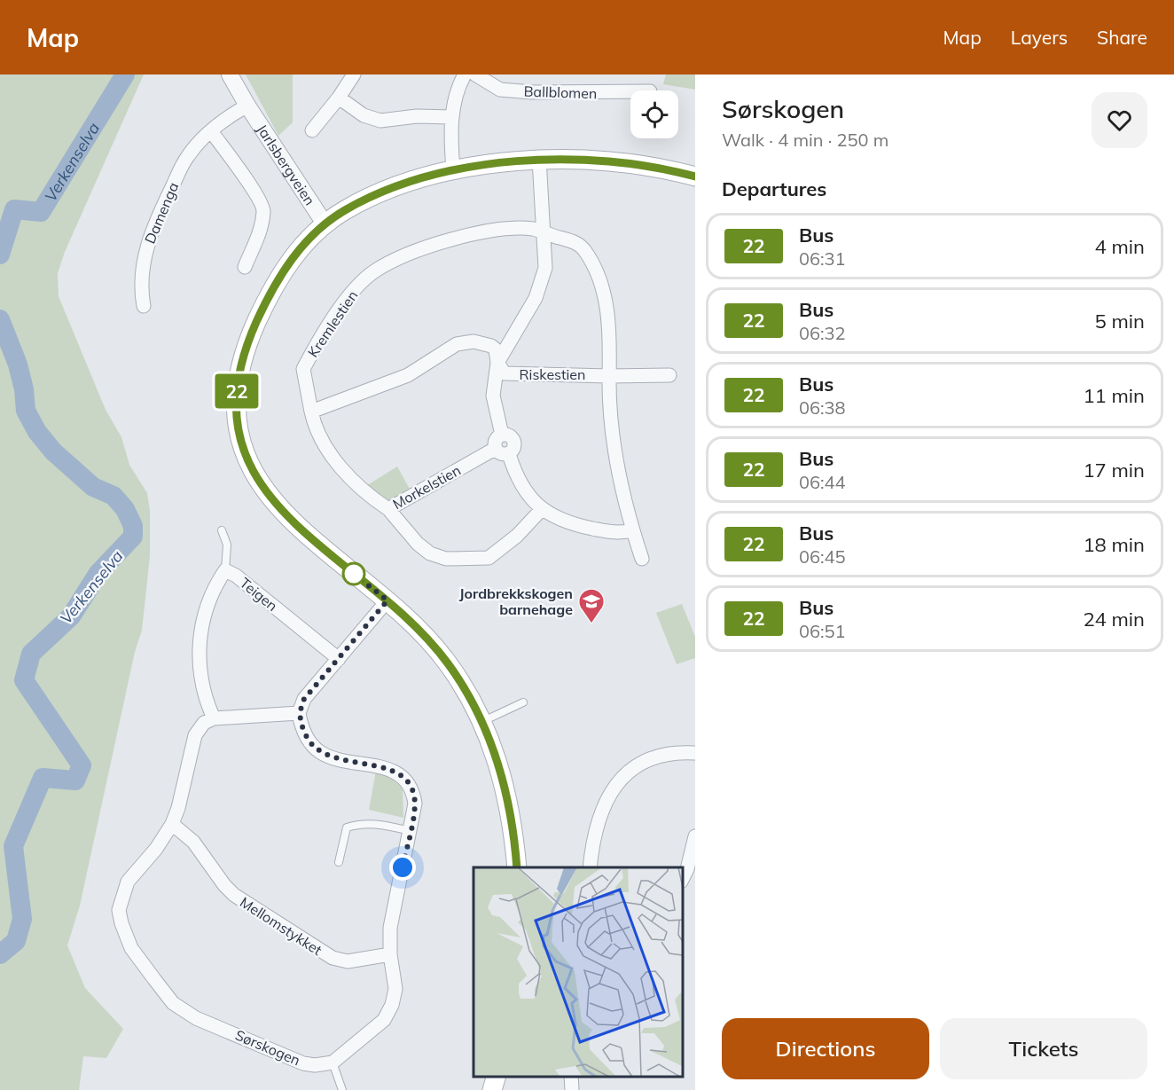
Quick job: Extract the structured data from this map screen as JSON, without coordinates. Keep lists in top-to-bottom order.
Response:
{
  "streets": {
    "street": [
      "Ballblomen",
      "Jarlsbergveien",
      "Damenga",
      "Kremlestien",
      "Riskestien",
      "Morkelstien",
      "Teigen",
      "Mellomstykket",
      "Sørskogen"
    ]
  },
  "crossings": [
    ["Jarlsbergveien", "Damenga"],
    ["Kremlestien", "Riskestien"],
    ["Teigen", "Sørskogen"],
    ["Mellomstykket", "Sørskogen"]
  ],
  "water": ["Verkenselva"],
  "places": {
    "school or university": ["Jordbrekkskogen barnehage"]
  },
  "lines": ["bus line 22"],
  "page": {
    "header": "Map",
    "nav": ["Map", "Layers", "Share"],
    "on_map": "22",
    "heading": [
      ["Sørskogen", "Walk · 4 min · 250 m"],
      "Departures"
    ],
    "list": [
      {
        "mark": "22",
        "name": "Bus",
        "note": "06:31",
        "value": "4 min"
      },
      {
        "mark": "22",
        "name": "Bus",
        "note": "06:32",
        "value": "5 min"
      },
      {
        "mark": "22",
        "name": "Bus",
        "note": "06:38",
        "value": "11 min"
      },
      {
        "mark": "22",
        "name": "Bus",
        "note": "06:44",
        "value": "17 min"
      },
      {
        "mark": "22",
        "name": "Bus",
        "note": "06:45",
        "value": "18 min"
      },
      {
        "mark": "22",
        "name": "Bus",
        "note": "06:51",
        "value": "24 min"
      }
    ],
    "buttons": ["Directions", "Tickets"]
  }
}
